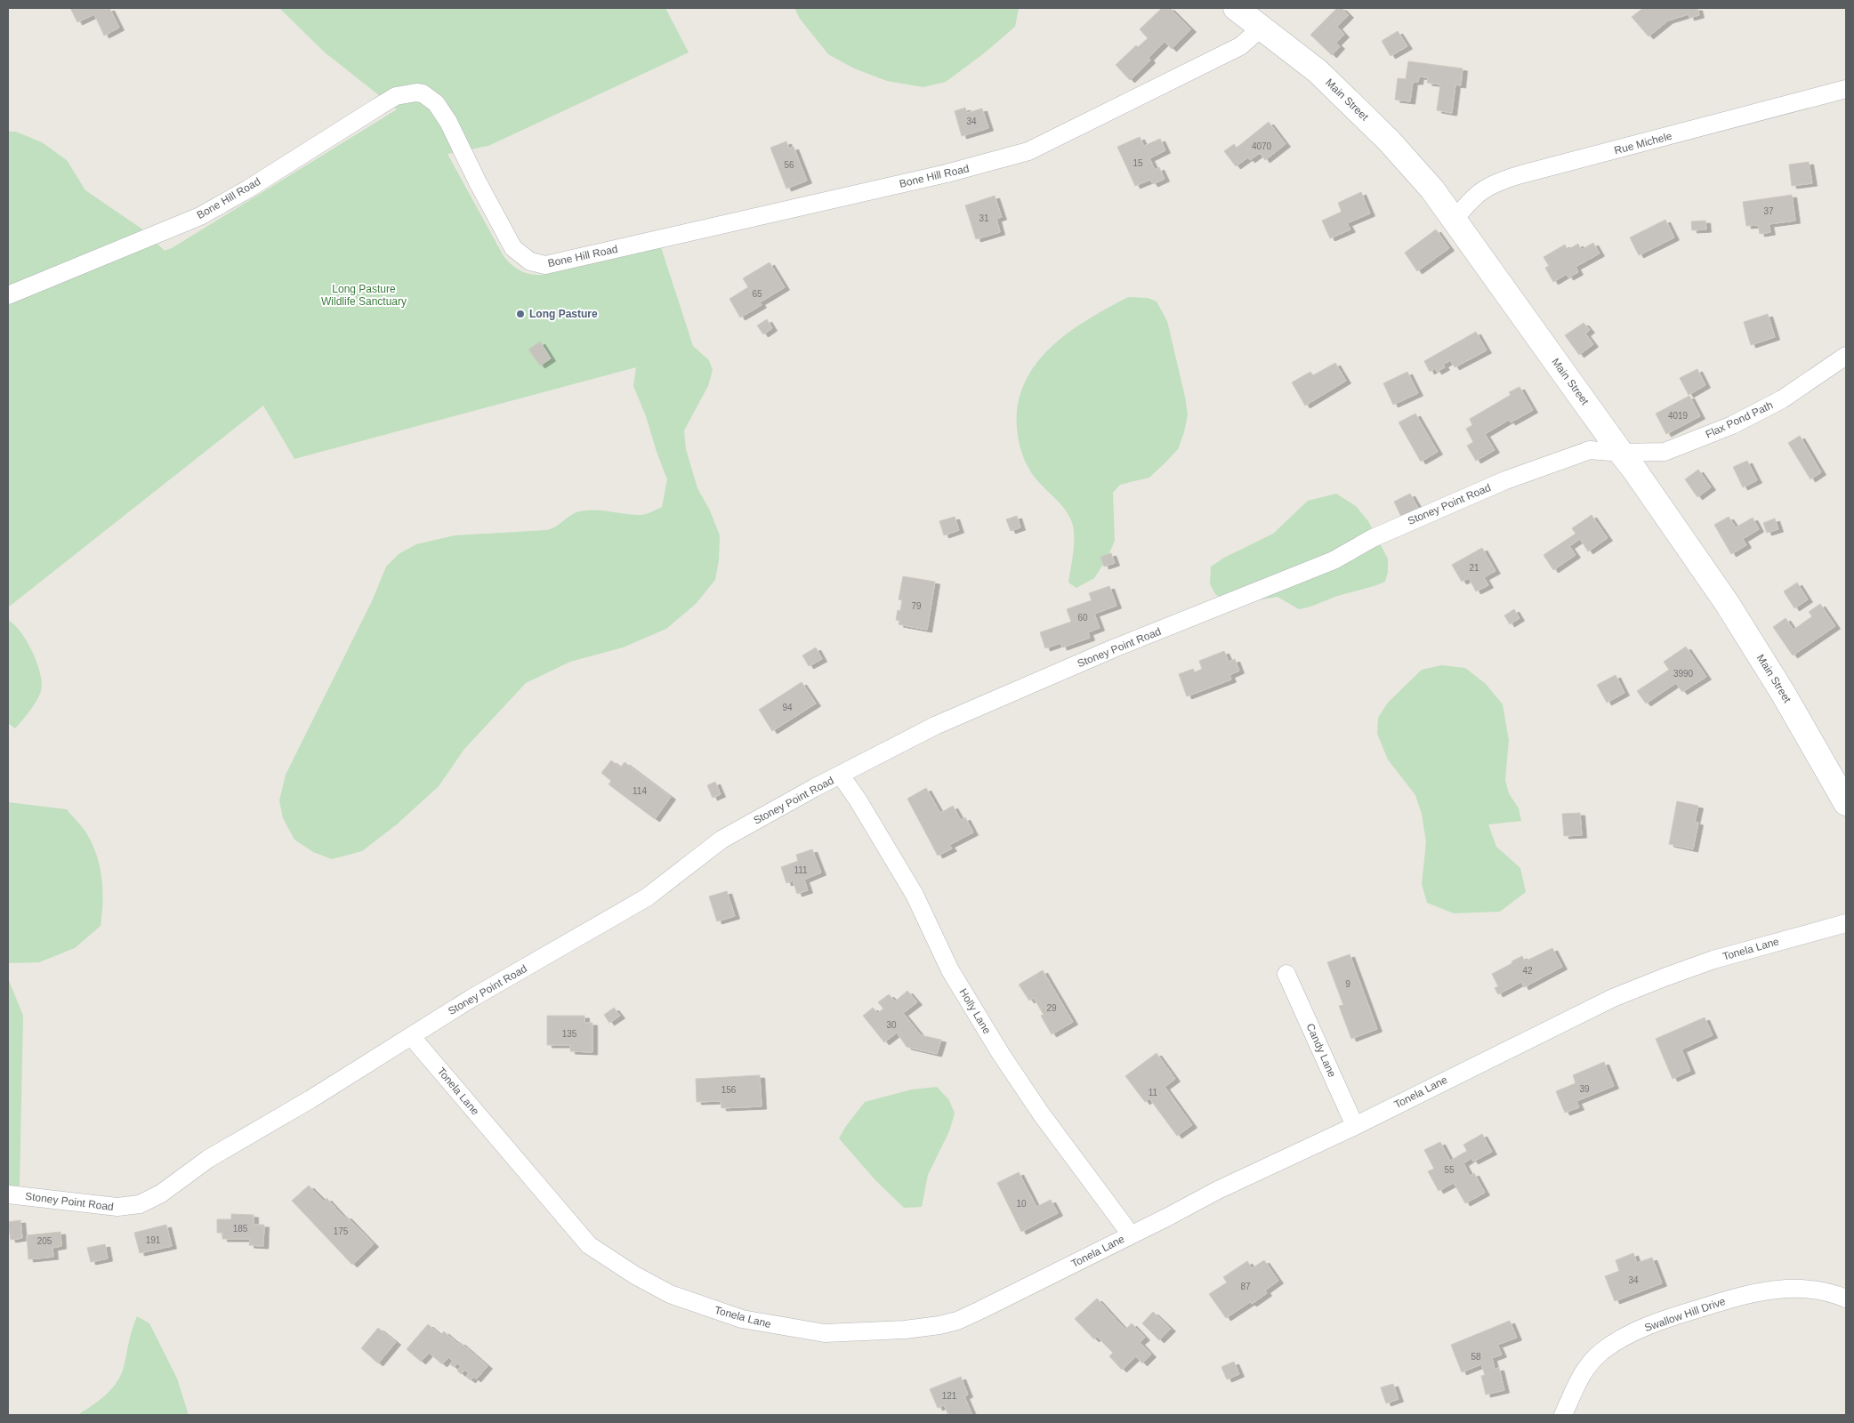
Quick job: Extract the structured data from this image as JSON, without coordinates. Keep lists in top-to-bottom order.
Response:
{
  "streets": {
    "main road": ["Main Street"],
    "street": [
      "Rue Michele",
      "Bone Hill Road",
      "Flax Pond Path",
      "Stoney Point Road",
      "Tonela Lane",
      "Holly Lane",
      "Candy Lane",
      "Swallow Hill Drive"
    ]
  },
  "crossings": [
    ["Main Street", "Rue Michele"],
    ["Main Street", "Bone Hill Road"],
    ["Main Street", "Flax Pond Path"],
    ["Main Street", "Stoney Point Road"],
    ["Flax Pond Path", "Stoney Point Road"],
    ["Stoney Point Road", "Tonela Lane"],
    ["Stoney Point Road", "Holly Lane"],
    ["Tonela Lane", "Holly Lane"],
    ["Tonela Lane", "Candy Lane"]
  ],
  "parks": ["Long Pasture Wildlife Sanctuary"],
  "places": ["Long Pasture"],
  "house_numbers": [
    "34",
    "4070",
    "15",
    "56",
    "37",
    "31",
    "65",
    "4019",
    "21",
    "79",
    "60",
    "3990",
    "94",
    "114",
    "111",
    "42",
    "9",
    "29",
    "30",
    "135",
    "39",
    "156",
    "11",
    "55",
    "10",
    "185",
    "175",
    "191",
    "205",
    "34",
    "87",
    "58",
    "121"
  ]
}
